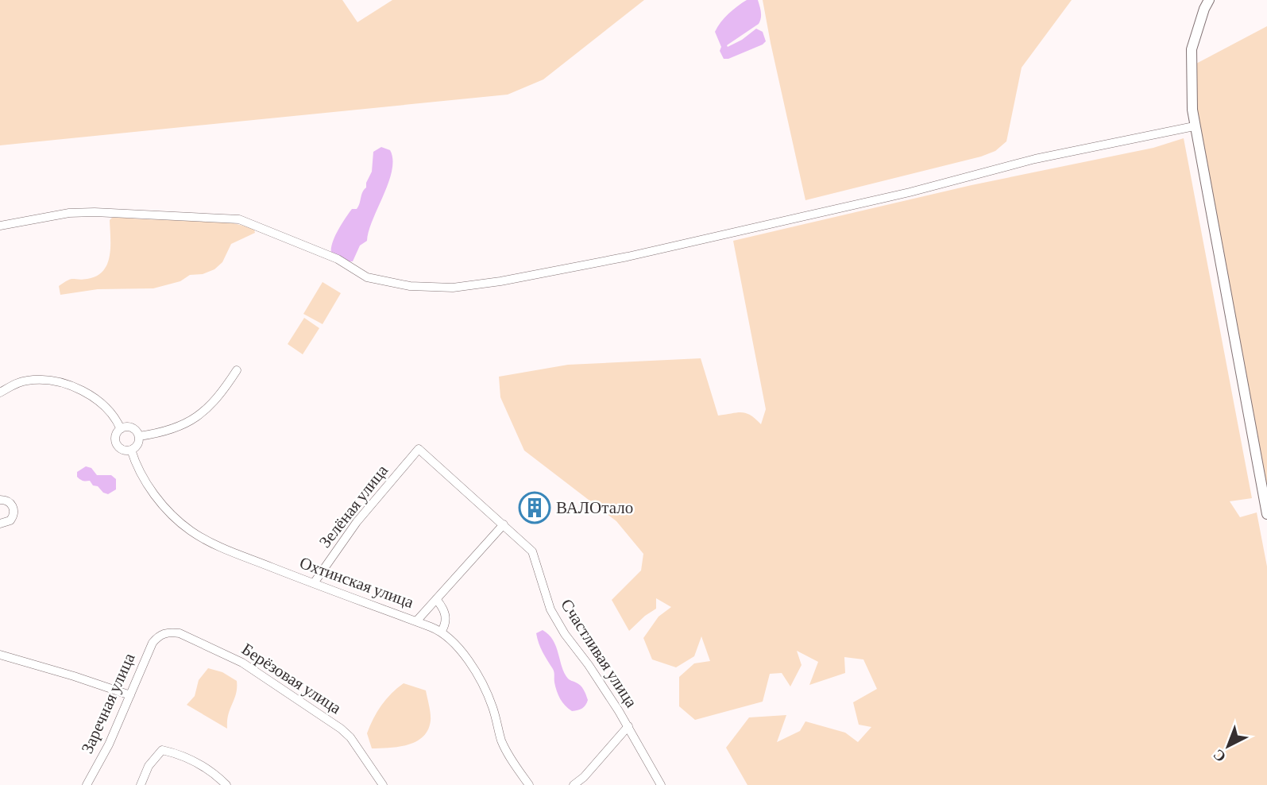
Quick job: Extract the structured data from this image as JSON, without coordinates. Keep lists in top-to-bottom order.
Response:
{
  "streets": {
    "street": [
      "Зелёная улица",
      "Охтинская улица",
      "Счастливая улица",
      "Берёзовая улица",
      "Заречная улица"
    ]
  },
  "crossings": [
    ["Зелёная улица", "Охтинская улица"],
    ["Зелёная улица", "Счастливая улица"],
    ["Берёзовая улица", "Заречная улица"]
  ],
  "places": {
    "building": ["ВАЛОтало"]
  },
  "north": "bottom left"
}
